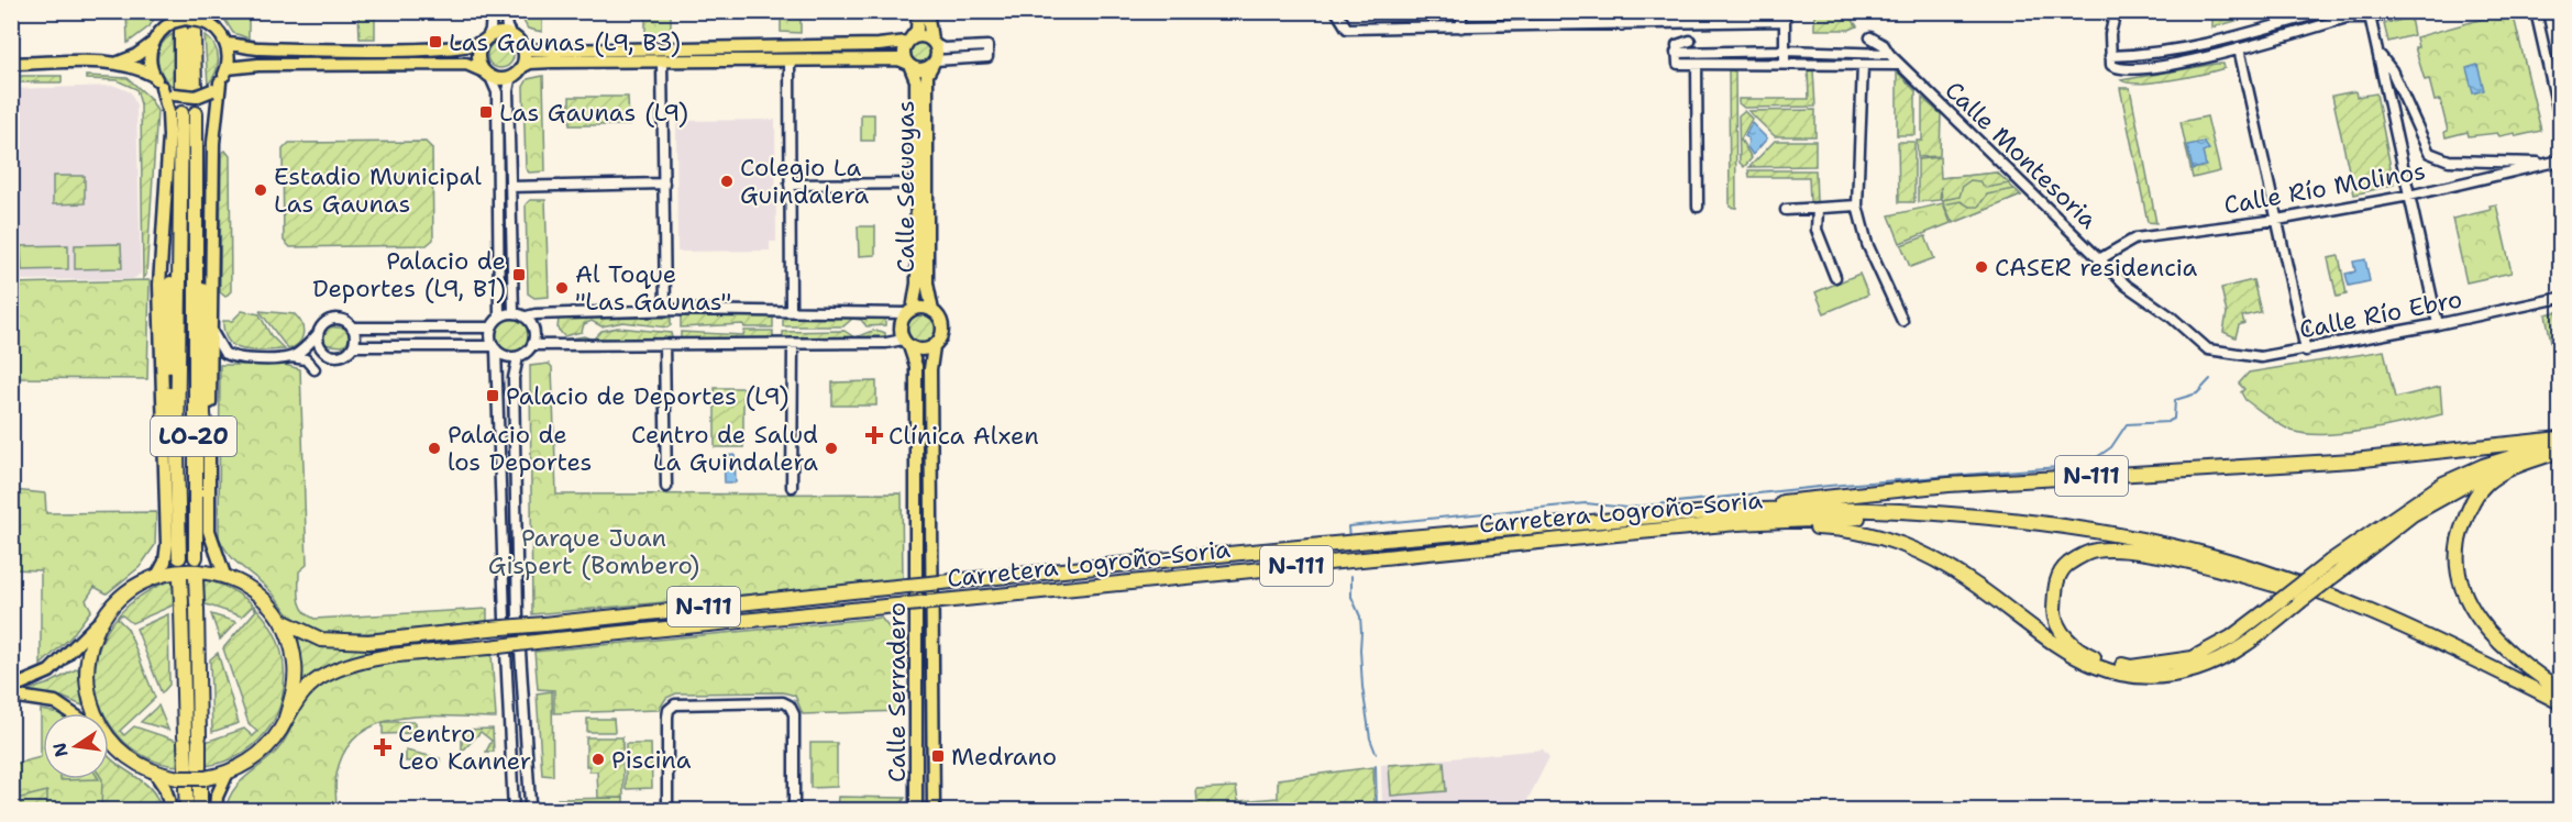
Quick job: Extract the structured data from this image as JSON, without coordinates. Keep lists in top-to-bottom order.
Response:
{
  "streets": {
    "highway": ["LO-20", "N-111", "Carretera Logroño-Soria"],
    "main road": ["Calle Secuoyas", "Calle Serradero"],
    "street": ["Calle Montesoria", "Calle Río Molinos", "Calle Río Ebro"]
  },
  "crossings": [
    ["Calle Montesoria", "Calle Río Molinos"],
    ["Calle Montesoria", "Calle Río Ebro"],
    ["Calle Secuoyas", "Calle Serradero"],
    ["N-111", "Carretera Logroño-Soria"]
  ],
  "parks": ["Parque Juan Gispert (Bombero)"],
  "places": {
    "transit": [
      "Las Gaunas (L9, B3)",
      "Las Gaunas (L9)",
      "Palacio de Deportes (L9, B1)",
      "Palacio de Deportes (L9)",
      "Medrano"
    ],
    "other": [
      "Colegio La Guindalera",
      "Estadio Municipal Las Gaunas",
      "CASER residencia",
      "Al Toque \"Las Gaunas\"",
      "Palacio de los Deportes",
      "Centro de Salud La Guindalera",
      "Piscina"
    ],
    "health": ["Clínica Alxen", "Centro Leo Kanner"]
  },
  "north": "left"
}
